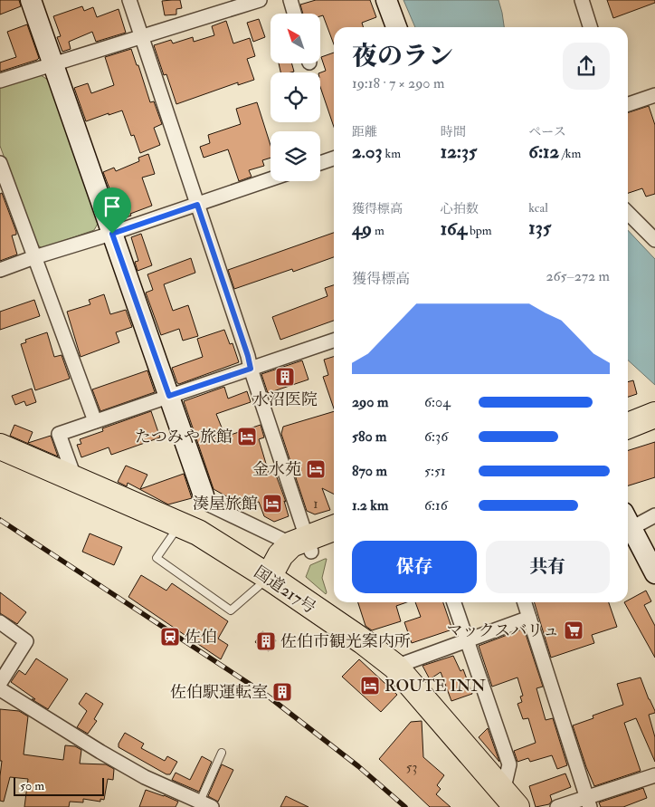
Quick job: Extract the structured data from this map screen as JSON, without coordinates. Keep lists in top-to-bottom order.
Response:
{
  "streets": {
    "highway": ["国道217号"]
  },
  "places": {
    "building": ["水沼医院", "佐伯市観光案内所", "佐伯駅運転室"],
    "hotel": [
      "たつみや旅館",
      "金水苑",
      "湊屋旅館",
      "ROUTE INN"
    ],
    "supermarket": ["マックスバリュ"],
    "station": ["佐伯"]
  },
  "house_numbers": ["1", "53"],
  "scale_bar": "50 m",
  "north": "top left",
  "page": {
    "heading": ["夜のラン", "19:18 · 7 × 290 m"],
    "stats": [
      ["距離", "2.03 km"],
      ["時間", "12:35"],
      ["ペース", "6:12 /km"],
      ["獲得標高", "49 m"],
      ["心拍数", "164 bpm"],
      ["kcal", "135"]
    ],
    "chart": ["獲得標高", "265–272 m"],
    "list": [
      {
        "name": "290 m",
        "note": "6:04"
      },
      {
        "name": "580 m",
        "note": "6:36"
      },
      {
        "name": "870 m",
        "note": "5:51"
      },
      {
        "name": "1.2 km",
        "note": "6:16"
      }
    ],
    "buttons": ["保存", "共有"],
    "scale": "50 m"
  }
}
